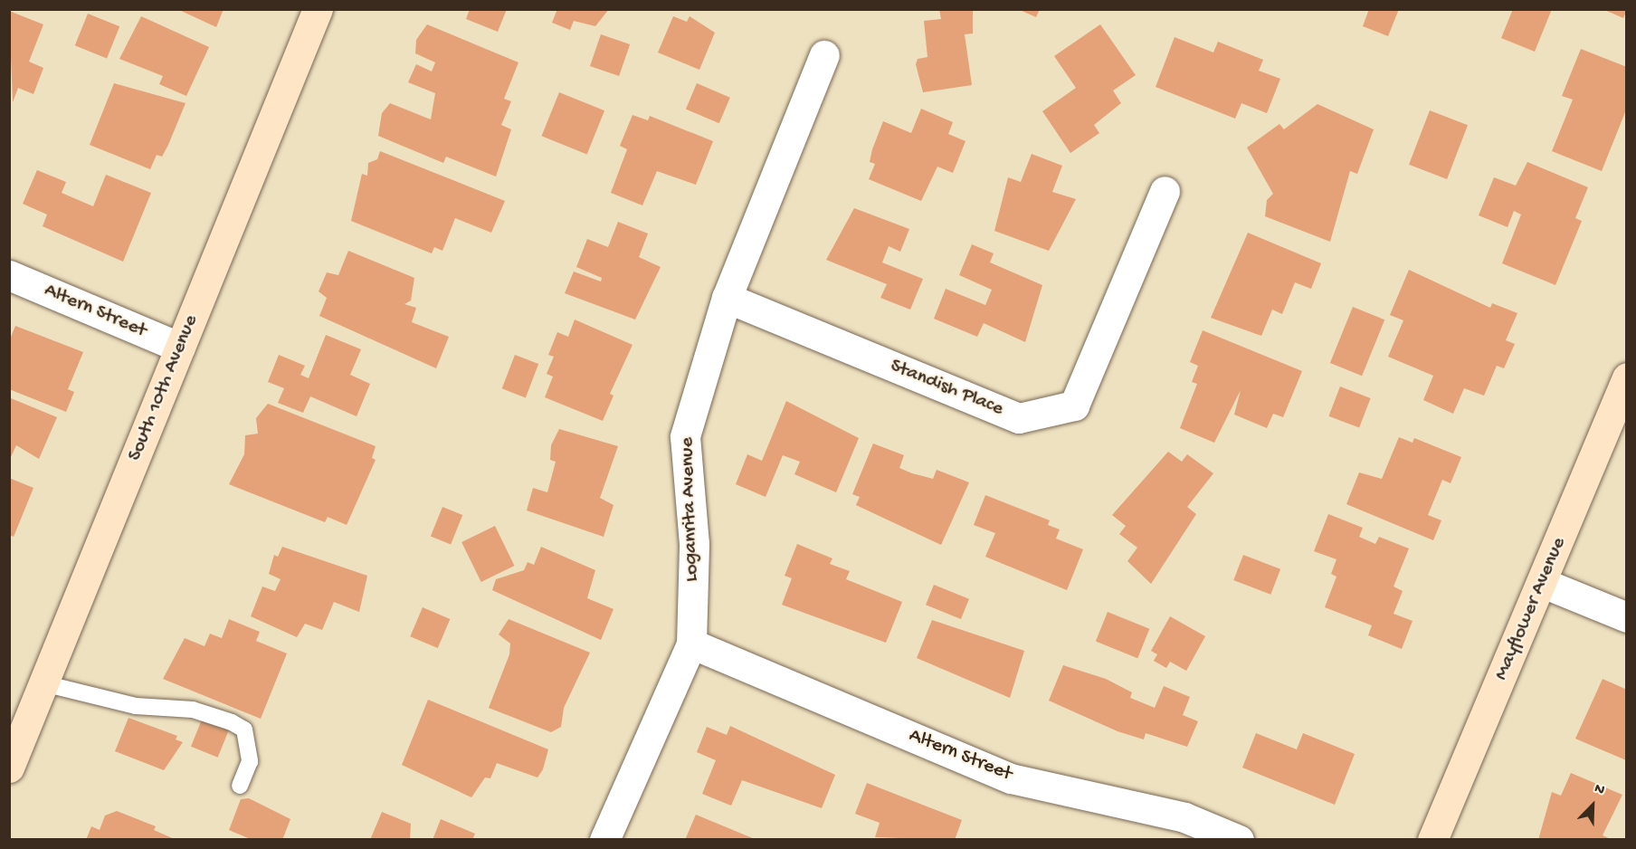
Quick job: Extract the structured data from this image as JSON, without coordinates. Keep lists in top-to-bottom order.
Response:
{
  "streets": {
    "street": [
      "Altern Street",
      "South 10th Avenue",
      "Standish Place",
      "Loganrita Avenue",
      "Mayflower Avenue"
    ]
  },
  "crossings": [
    ["Altern Street", "South 10th Avenue"],
    ["Altern Street", "Loganrita Avenue"],
    ["Standish Place", "Loganrita Avenue"]
  ],
  "north": "top right"
}
